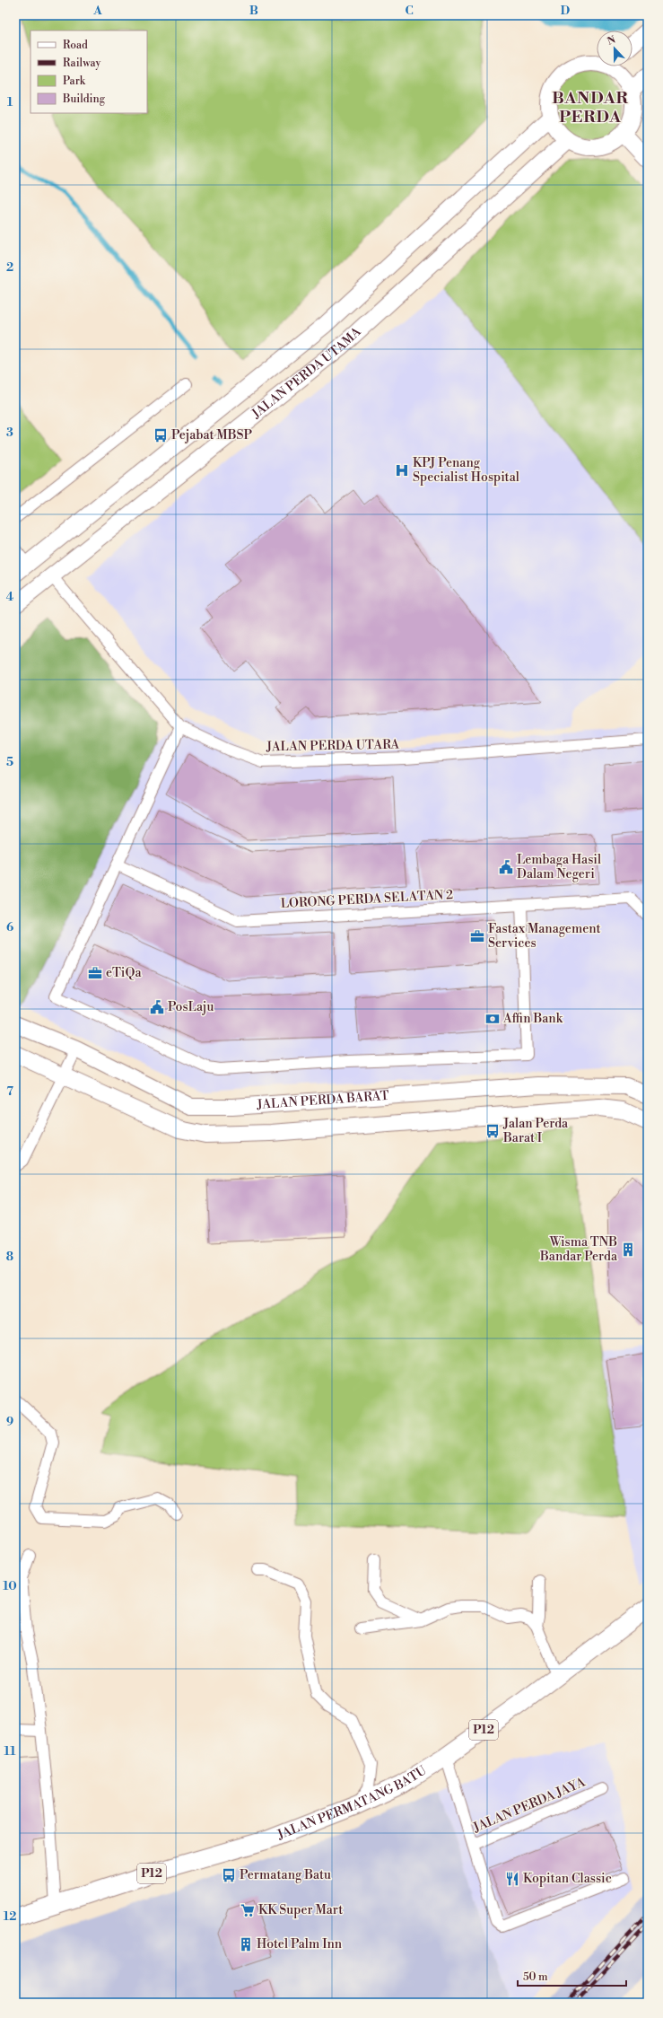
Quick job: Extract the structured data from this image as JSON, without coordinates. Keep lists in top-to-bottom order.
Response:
{
  "streets": {
    "main road": ["P12", "JALAN PERMATANG BATU"],
    "street": [
      "JALAN PERDA UTAMA",
      "JALAN PERDA UTARA",
      "LORONG PERDA SELATAN 2",
      "JALAN PERDA BARAT",
      "JALAN PERDA JAYA"
    ]
  },
  "crossings": [
    ["JALAN PERDA UTAMA", "JALAN PERDA UTARA"],
    ["JALAN PERMATANG BATU", "JALAN PERDA JAYA"]
  ],
  "districts": ["BANDAR PERDA"],
  "places": {
    "bus stop": ["Pejabat MBSP", "Jalan Perda Barat I", "Permatang Batu"],
    "hospital": ["KPJ Penang Specialist Hospital"],
    "public building": ["Lembaga Hasil Dalam Negeri", "PosLaju"],
    "office": ["Fastax Management Services", "eTiQa"],
    "bank": ["Affin Bank"],
    "building": ["Wisma TNB Bandar Perda", "Hotel Palm Inn"],
    "restaurant": ["Kopitan Classic"],
    "supermarket": ["KK Super Mart"]
  },
  "legend": [
    "Road",
    "Railway",
    "Park",
    "Building"
  ],
  "scale_bar": "50 m",
  "north": "top",
  "grid": {
    "columns": [
      "A",
      "B",
      "C",
      "D"
    ],
    "rows": [
      "1",
      "2",
      "3",
      "4",
      "5",
      "6",
      "7",
      "8",
      "9",
      "10",
      "11",
      "12"
    ]
  }
}
